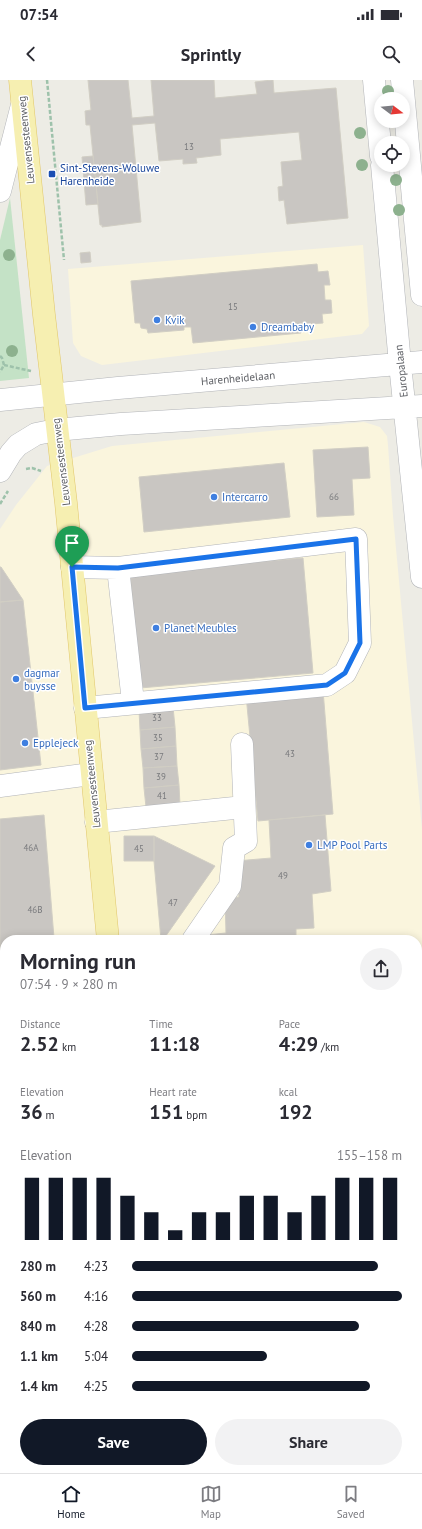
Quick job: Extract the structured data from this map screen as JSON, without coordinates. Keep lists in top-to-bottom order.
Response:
{
  "streets": {
    "main road": ["Leuvensesteenweg"],
    "street": ["Europalaan", "Harenheidelaan"]
  },
  "crossings": [
    ["Leuvensesteenweg", "Harenheidelaan"],
    ["Europalaan", "Harenheidelaan"]
  ],
  "places": {
    "transit": ["Sint-Stevens-Woluwe Harenheide"],
    "other": [
      "Kvik",
      "Dreambaby",
      "Intercarro",
      "Planet Meubles",
      "dagmar buysse",
      "Epplejeck",
      "LMP Pool Parts"
    ]
  },
  "house_numbers": [
    "13",
    "15",
    "66",
    "33",
    "35",
    "43",
    "37",
    "39",
    "41",
    "46A",
    "45",
    "49",
    "47",
    "46B"
  ],
  "north": "right",
  "page": {
    "status": "07:54",
    "header": "Sprintly",
    "heading": ["Morning run", "07:54 · 9 × 280 m"],
    "stats": [
      ["Distance", "2.52 km"],
      ["Time", "11:18"],
      ["Pace", "4:29 /km"],
      ["Elevation", "36 m"],
      ["Heart rate", "151 bpm"],
      ["kcal", "192"]
    ],
    "chart": ["Elevation", "155–158 m"],
    "list": [
      {
        "name": "280 m",
        "note": "4:23"
      },
      {
        "name": "560 m",
        "note": "4:16"
      },
      {
        "name": "840 m",
        "note": "4:28"
      },
      {
        "name": "1.1 km",
        "note": "5:04"
      },
      {
        "name": "1.4 km",
        "note": "4:25"
      }
    ],
    "buttons": ["Save", "Share"],
    "tabs": ["Home", "Map", "Saved"]
  }
}
